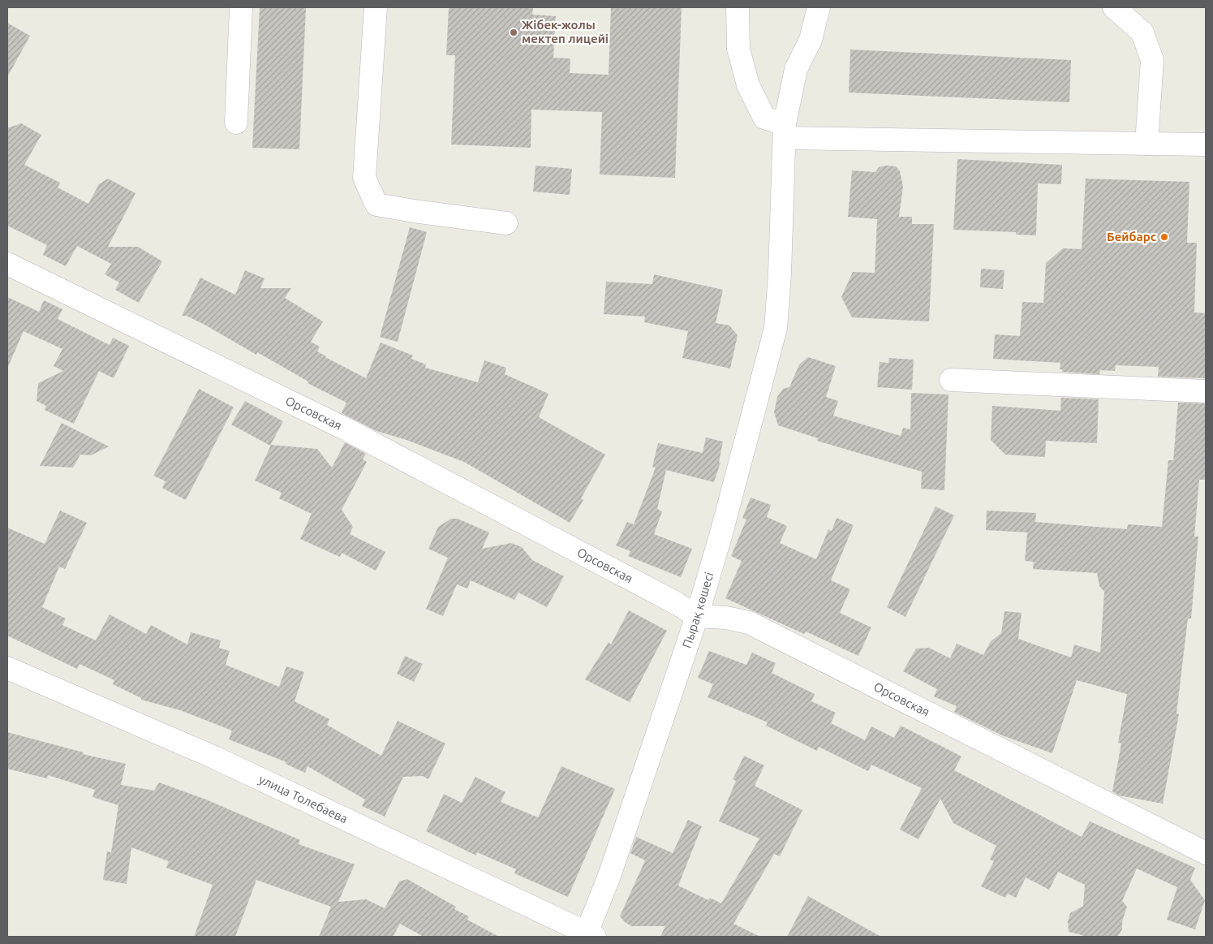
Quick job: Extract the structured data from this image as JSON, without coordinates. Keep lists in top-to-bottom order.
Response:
{
  "streets": {
    "street": ["Орсовская", "Пырақ көшесі", "улица Толебаева"]
  },
  "crossings": [
    ["Орсовская", "Пырақ көшесі"],
    ["Пырақ көшесі", "улица Толебаева"]
  ],
  "places": ["Жібек-жолы мектеп лицейі", "Бейбарс"]
}
